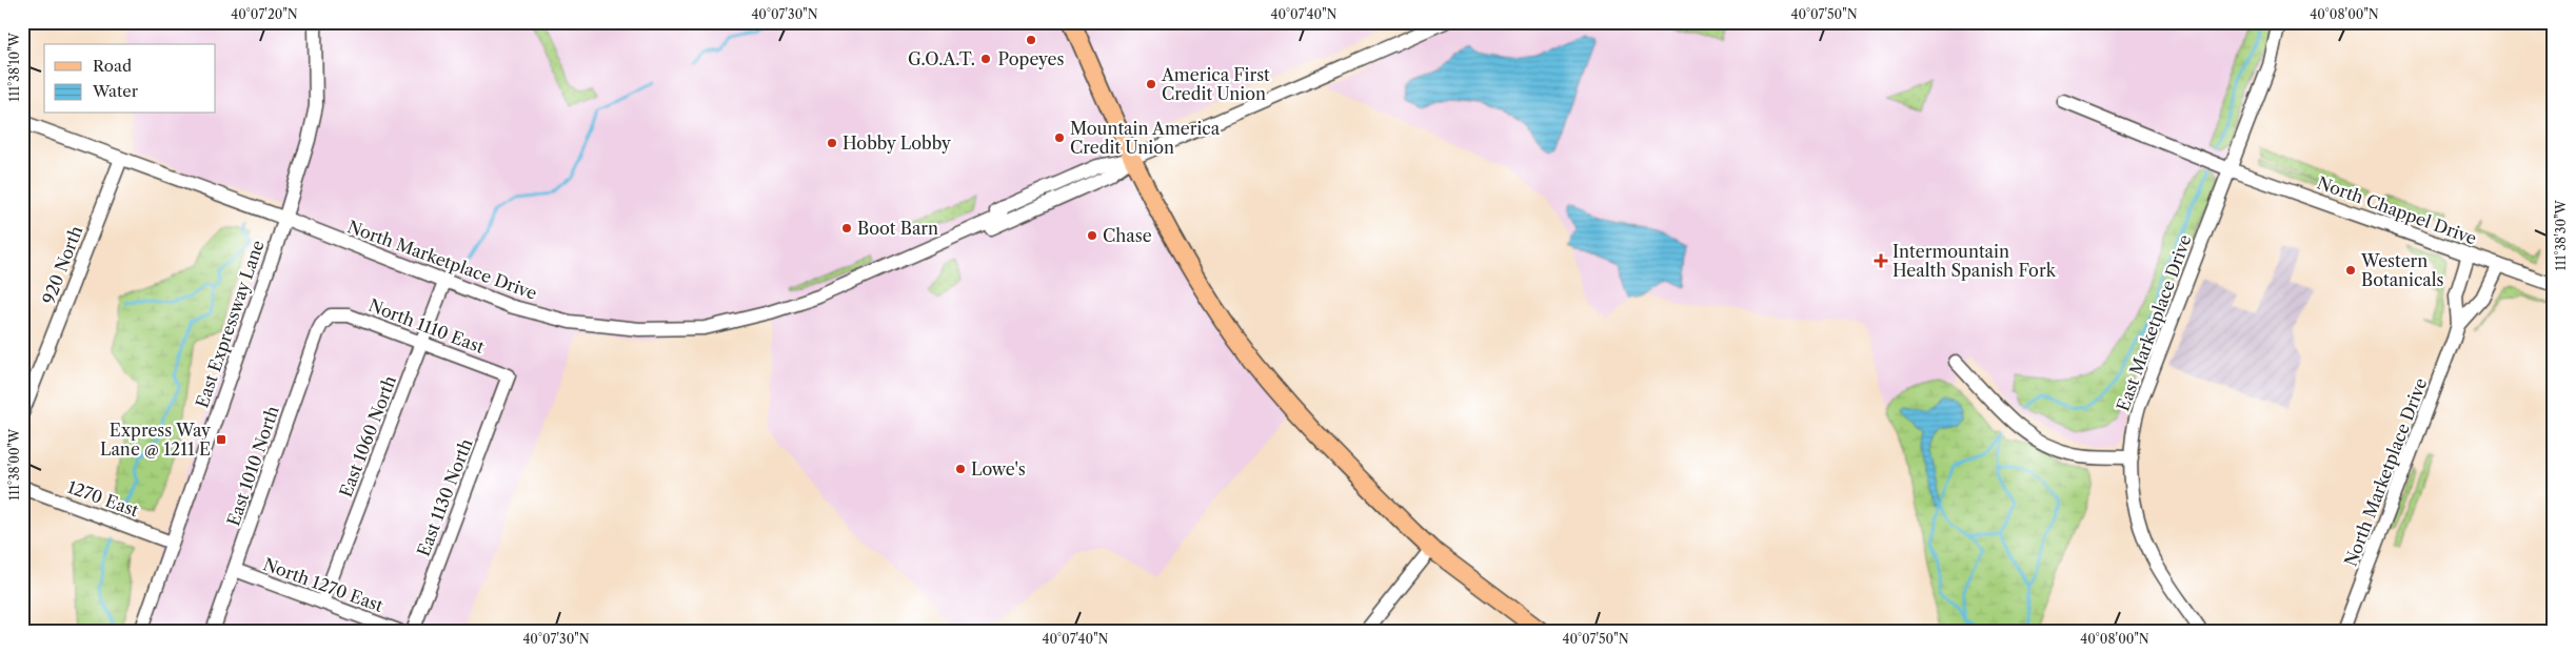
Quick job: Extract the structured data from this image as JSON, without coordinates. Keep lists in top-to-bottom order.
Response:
{
  "streets": {
    "street": [
      "North Chappel Drive",
      "North Marketplace Drive",
      "920 North",
      "East Marketplace Drive",
      "East Expressway Lane",
      "North 1110 East",
      "East 1060 North",
      "East 1010 North",
      "East 1130 North",
      "1270 East",
      "North 1270 East"
    ]
  },
  "crossings": [
    ["North Chappel Drive", "East Marketplace Drive"],
    ["North Marketplace Drive", "920 North"],
    ["North Marketplace Drive", "East Expressway Lane"],
    ["North Marketplace Drive", "East 1060 North"],
    ["East Expressway Lane", "1270 East"],
    ["North 1110 East", "East 1060 North"],
    ["North 1110 East", "East 1010 North"],
    ["North 1110 East", "East 1130 North"],
    ["East 1060 North", "North 1270 East"],
    ["East 1010 North", "North 1270 East"]
  ],
  "places": {
    "other": [
      "Popeyes",
      "G.O.A.T.",
      "America First Credit Union",
      "Mountain America Credit Union",
      "Hobby Lobby",
      "Boot Barn",
      "Chase",
      "Western Botanicals",
      "Lowe's"
    ],
    "health": ["Intermountain Health Spanish Fork"],
    "transit": ["Express Way Lane @ 1211 E"]
  },
  "legend": ["Road", "Water"],
  "coordinates": [
    "40°07'20\"N",
    "40°07'30\"N",
    "40°07'40\"N",
    "40°07'50\"N",
    "40°08'00\"N",
    "111°38'10\"W",
    "111°38'30\"W",
    "111°38'00\"W"
  ]
}
